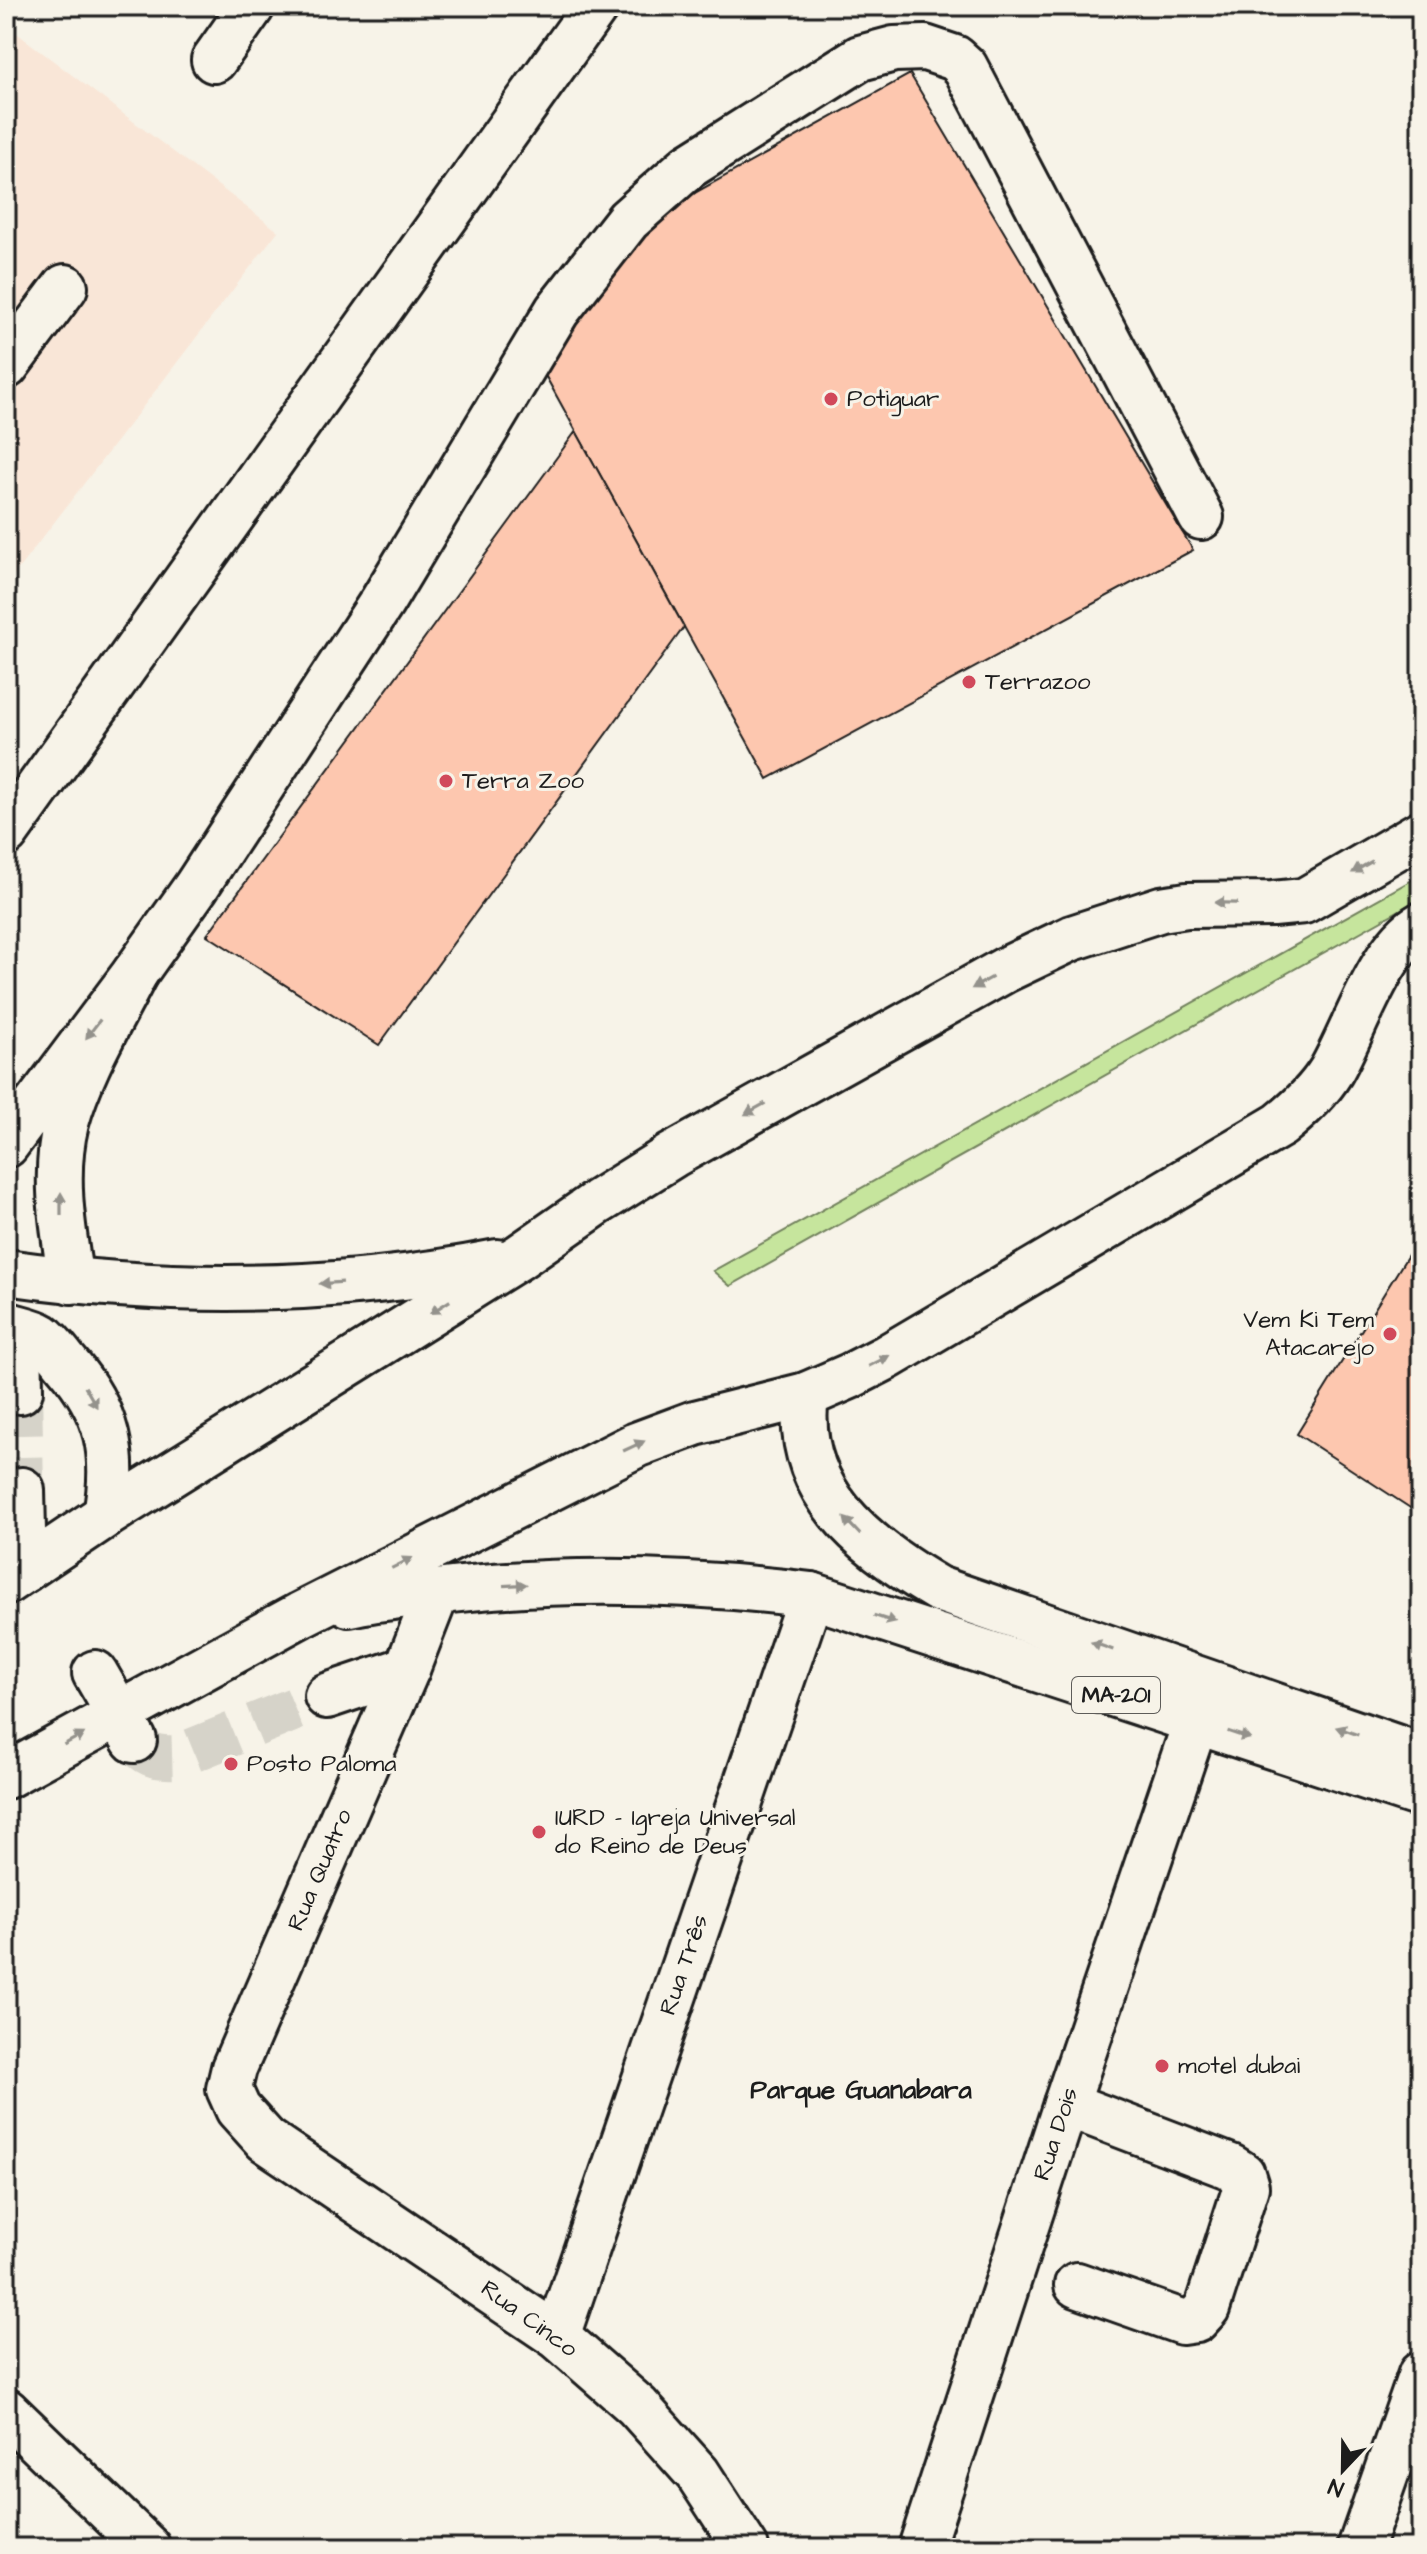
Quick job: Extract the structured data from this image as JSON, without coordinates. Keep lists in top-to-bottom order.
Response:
{
  "streets": {
    "main road": [
      "MA-201",
      "Rua Quatro",
      "Rua Três",
      "Rua Dois",
      "Rua Cinco"
    ]
  },
  "crossings": [
    ["MA-201", "Rua Três"],
    ["MA-201", "Rua Dois"],
    ["Rua Quatro", "Rua Cinco"],
    ["Rua Três", "Rua Cinco"]
  ],
  "districts": ["Parque Guanabara"],
  "places": [
    "Potiguar",
    "Terrazoo",
    "Terra Zoo",
    "Vem Ki Tem Atacarejo",
    "Posto Paloma",
    "IURD - Igreja Universal do Reino de Deus",
    "motel dubai"
  ],
  "north": "bottom"
}
